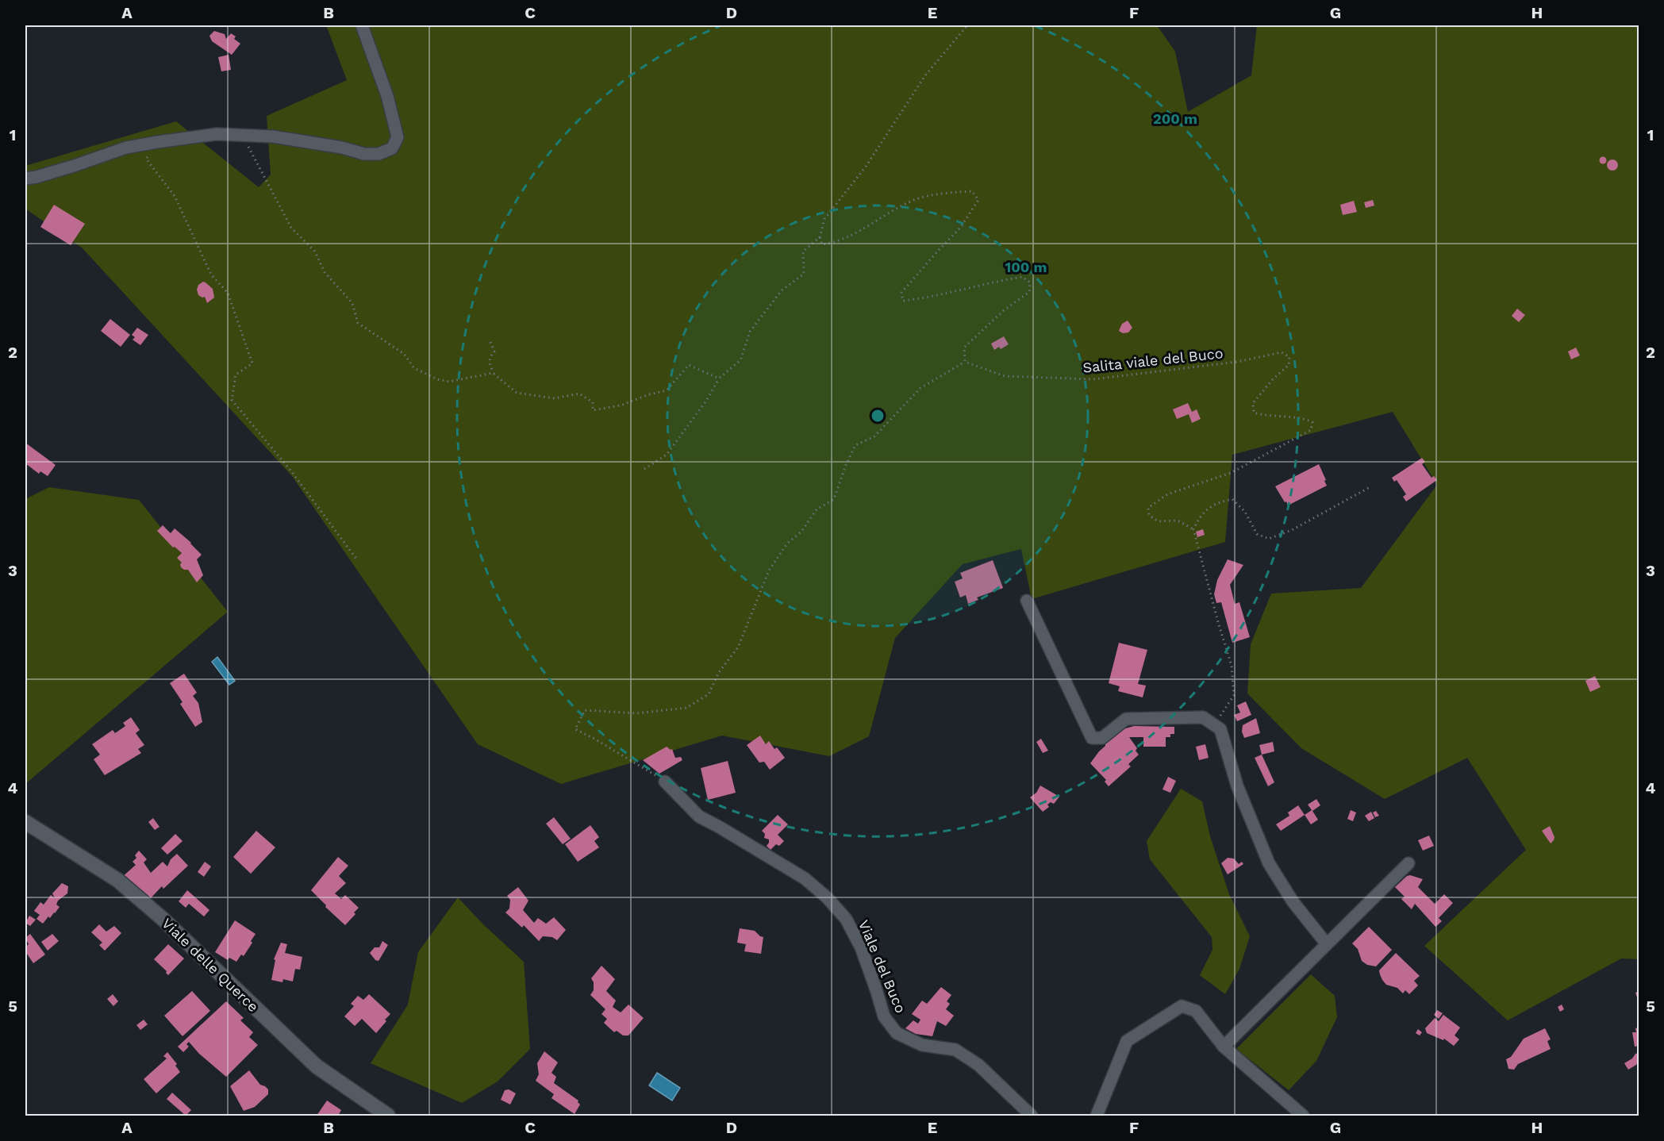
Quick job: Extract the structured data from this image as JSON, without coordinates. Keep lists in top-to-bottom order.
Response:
{
  "streets": {
    "street": ["Viale delle Querce", "Viale del Buco"],
    "path": ["Salita viale del Buco"]
  },
  "grid": {
    "columns": [
      "A",
      "B",
      "C",
      "D",
      "E",
      "F",
      "G",
      "H"
    ],
    "rows": [
      "1",
      "2",
      "3",
      "4",
      "5"
    ]
  },
  "rings": ["200 m", "100 m"]
}
